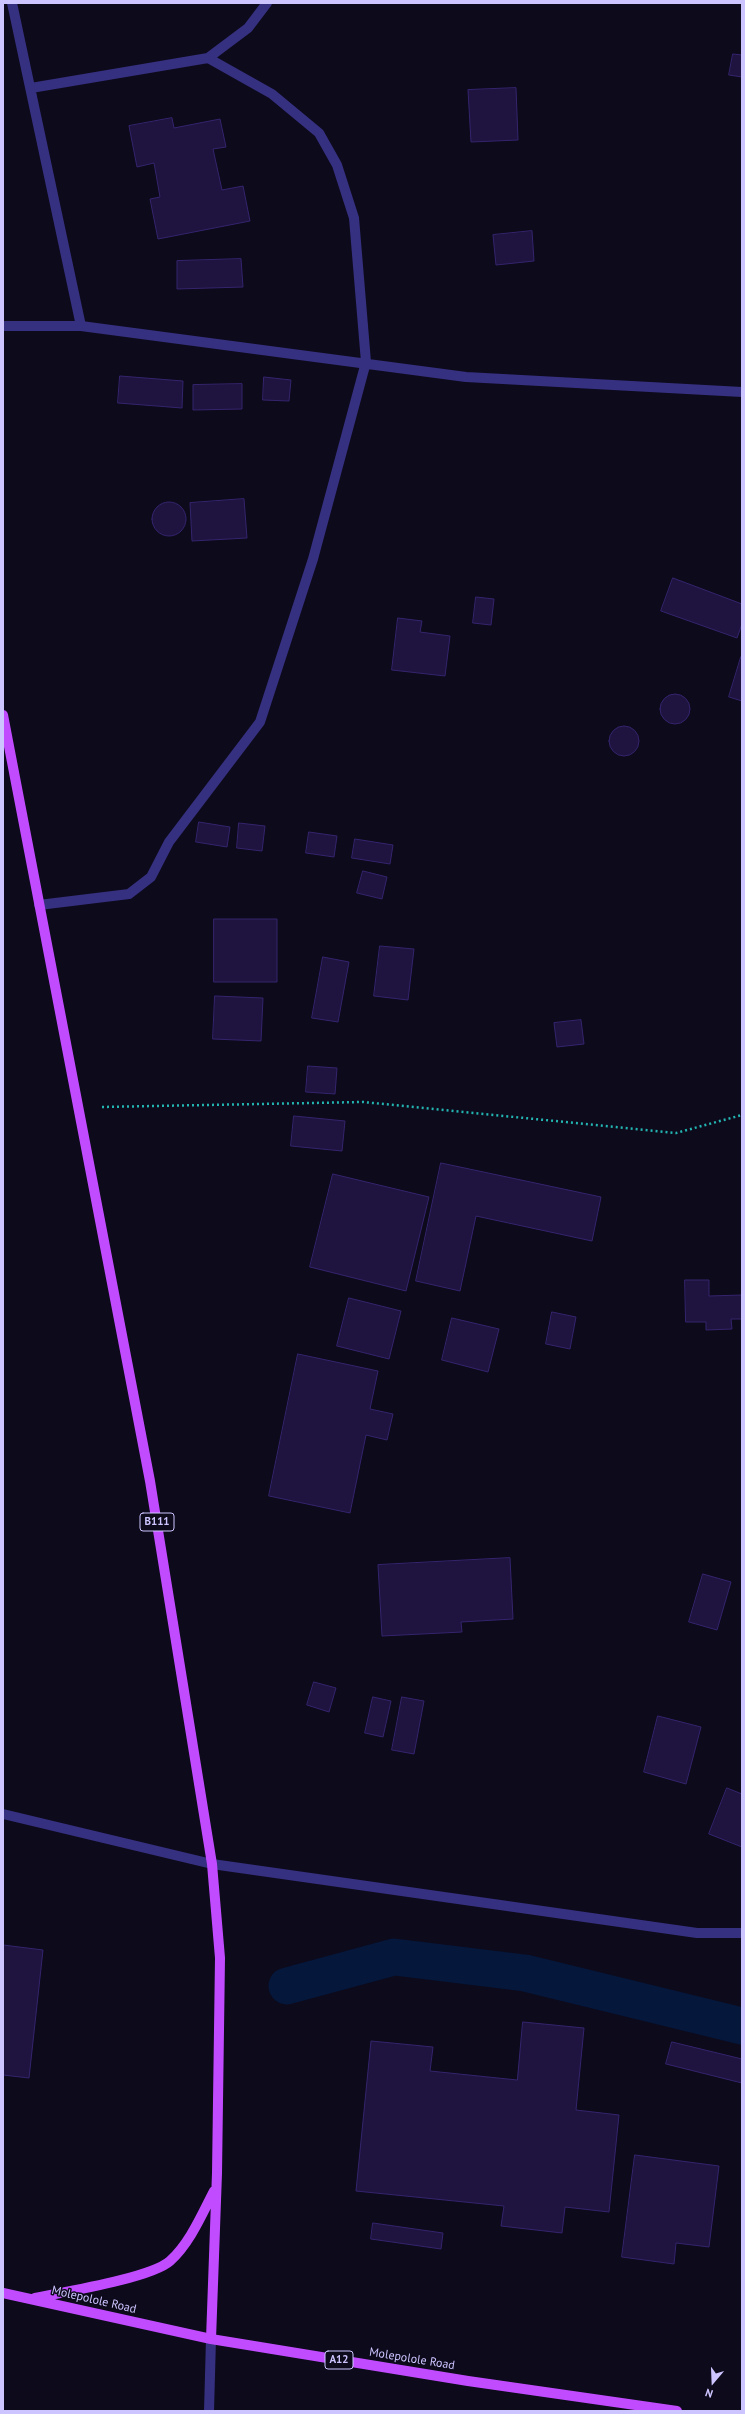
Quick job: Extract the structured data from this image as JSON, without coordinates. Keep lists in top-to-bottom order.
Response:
{
  "streets": {
    "main road": ["B111", "Molepolole Road", "A12"]
  },
  "crossings": [
    ["B111", "Molepolole Road"]
  ],
  "north": "bottom"
}
